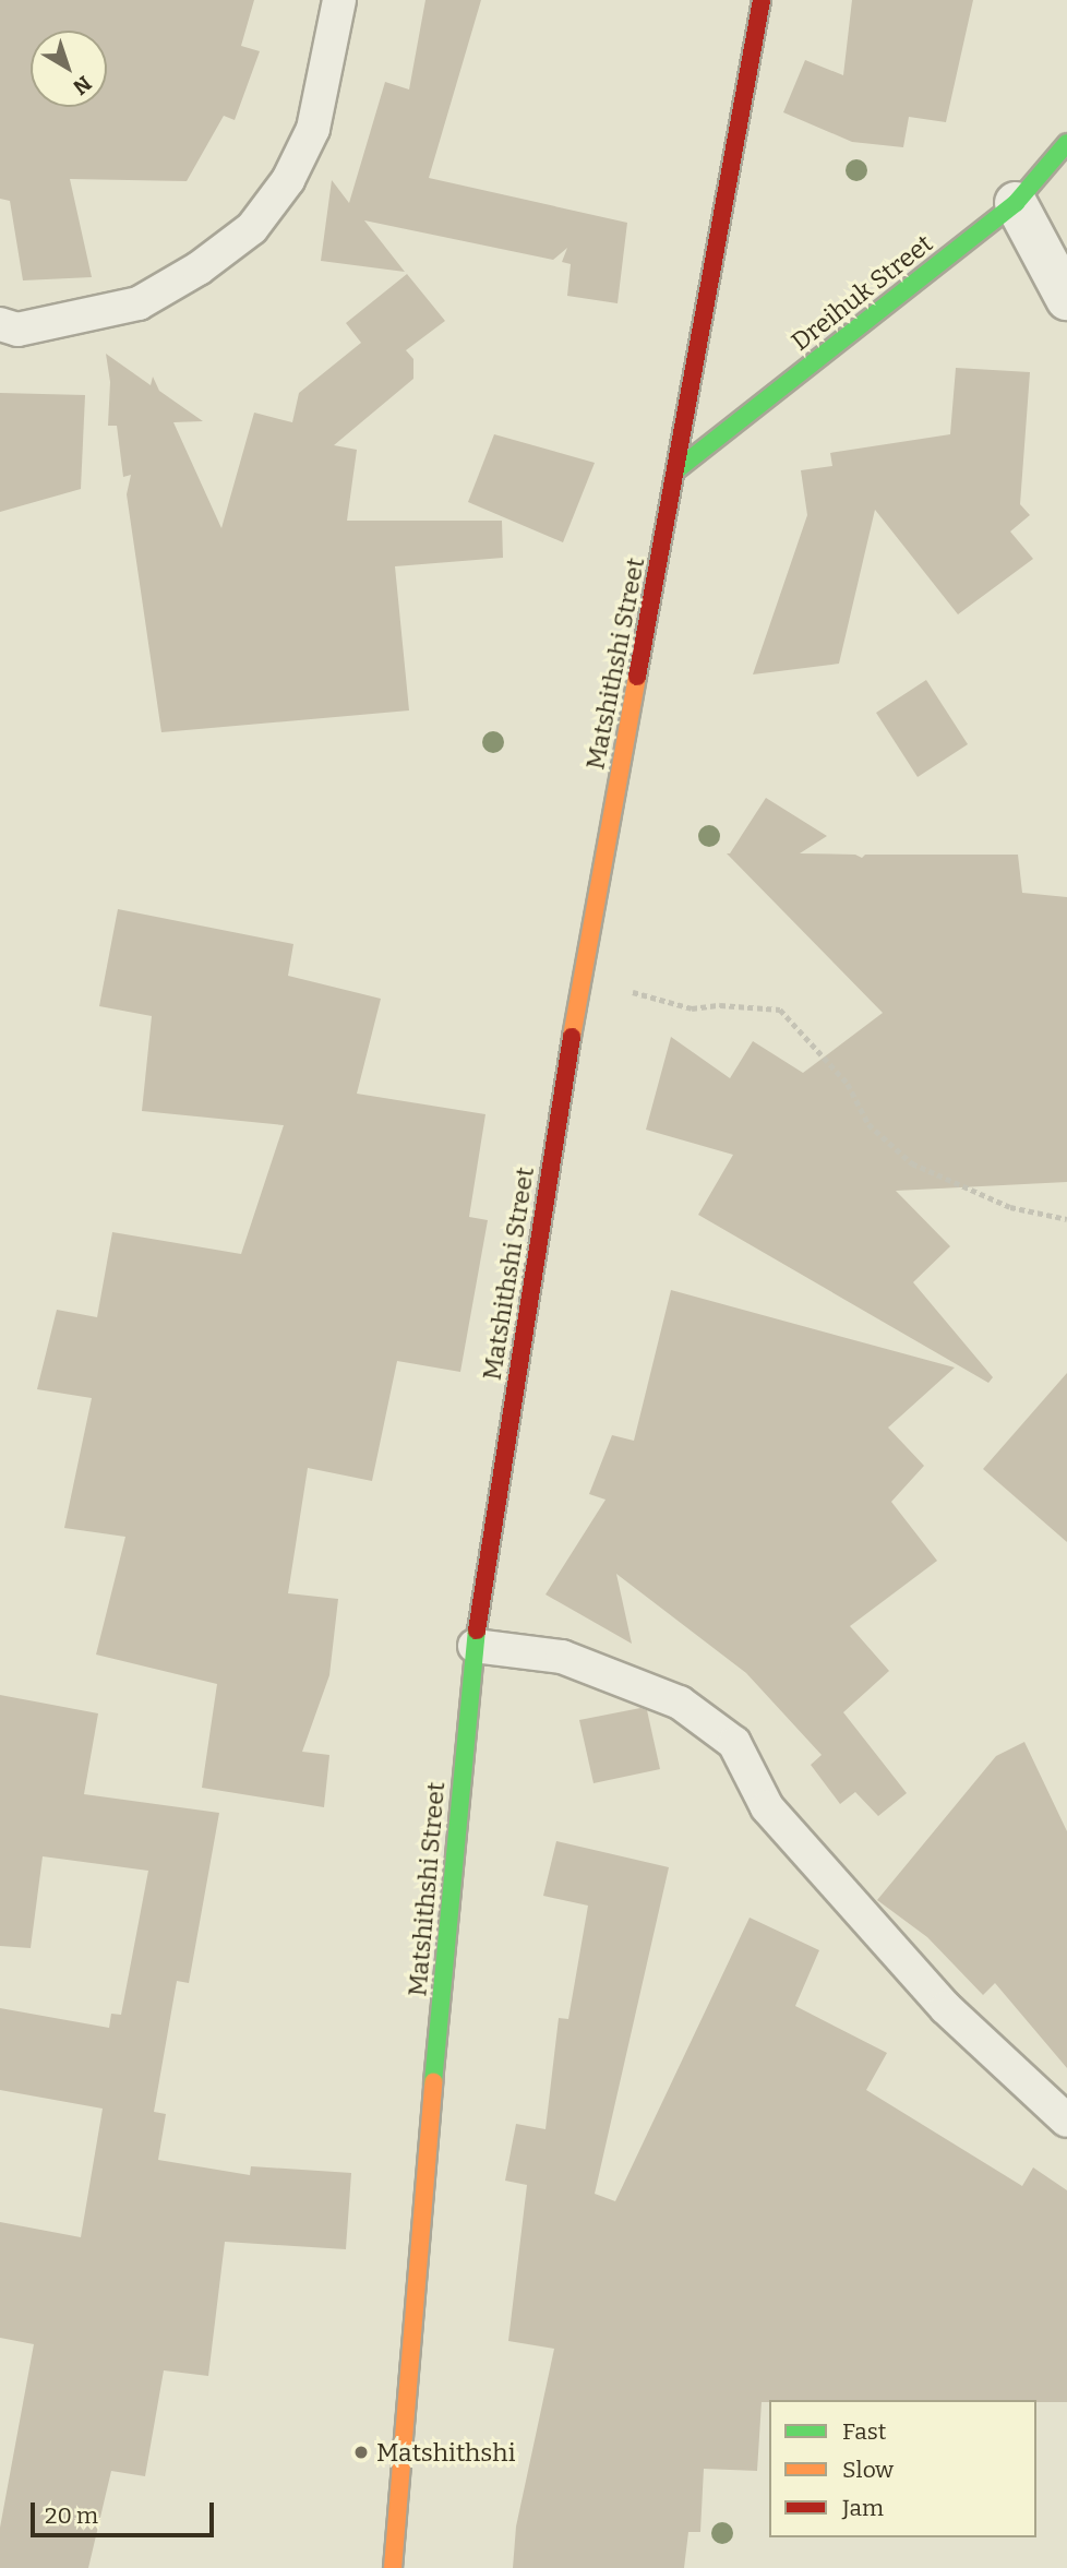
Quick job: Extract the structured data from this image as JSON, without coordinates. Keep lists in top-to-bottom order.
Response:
{
  "streets": {
    "main road": ["Dreihuk Street", "Matshithshi Street"]
  },
  "crossings": [
    ["Dreihuk Street", "Matshithshi Street"]
  ],
  "places": ["Matshithshi"],
  "legend": ["Fast", "Slow", "Jam"],
  "scale_bar": "20 m",
  "north": "bottom right"
}
